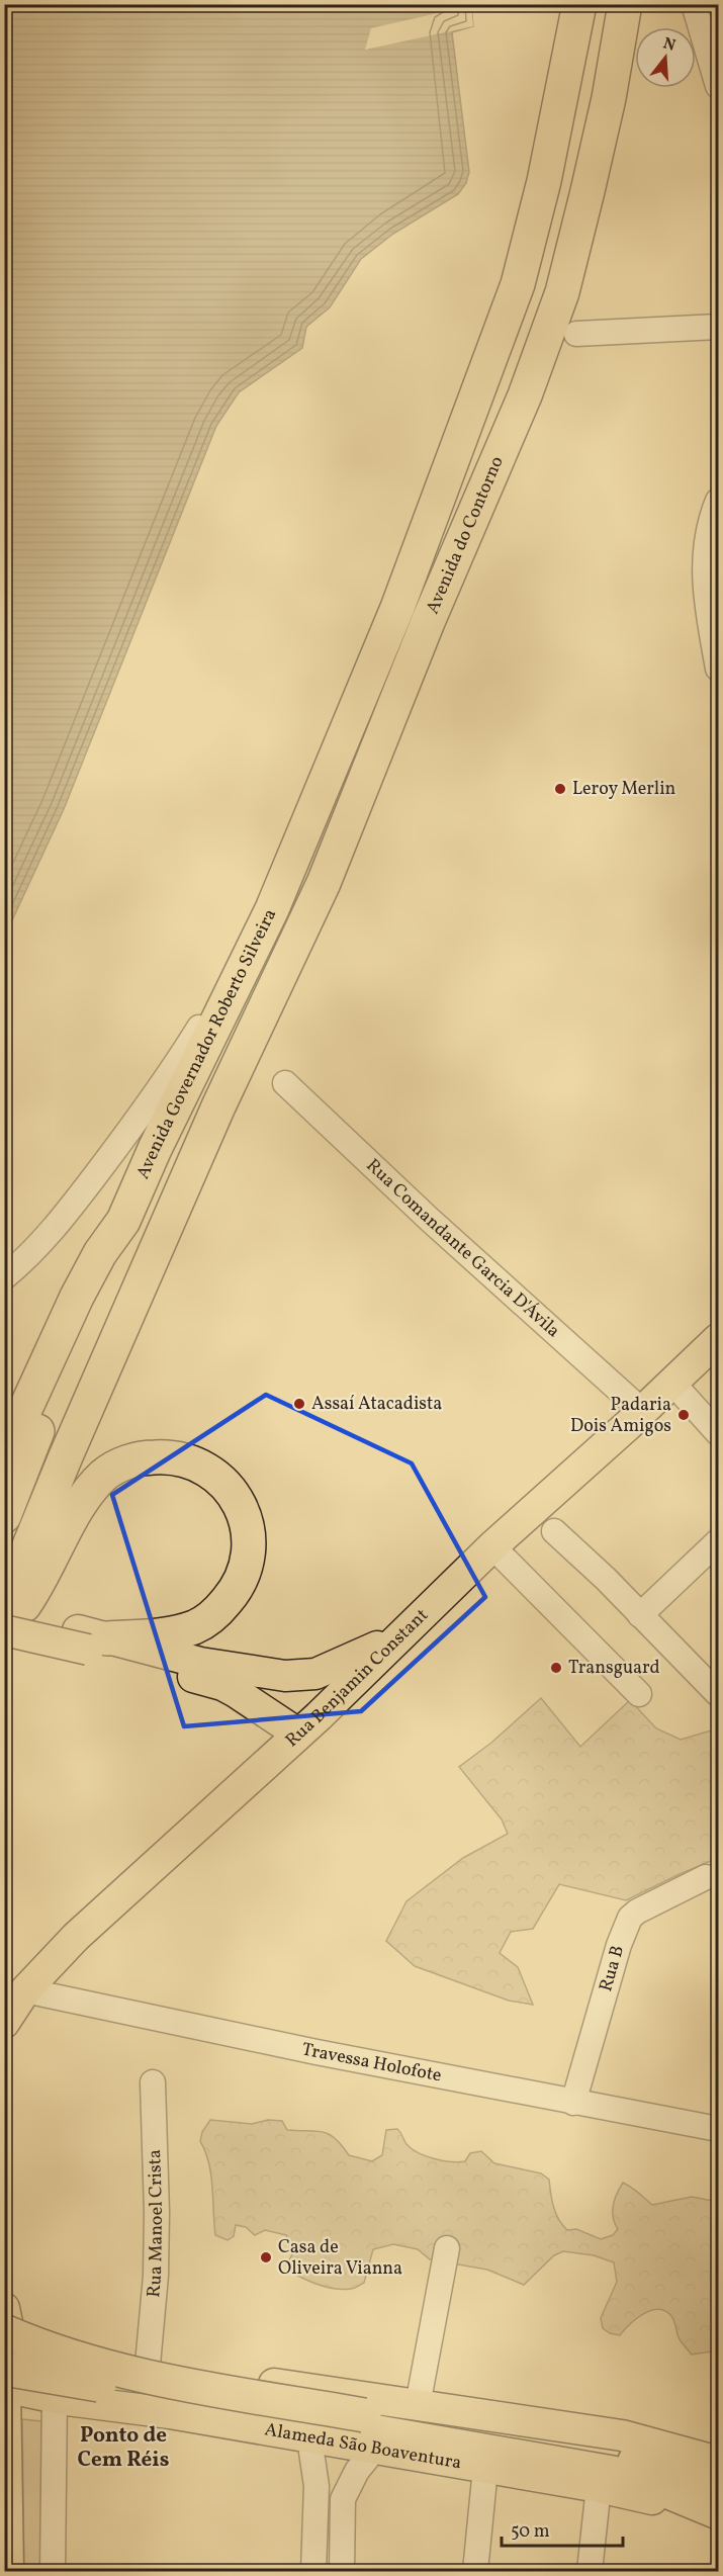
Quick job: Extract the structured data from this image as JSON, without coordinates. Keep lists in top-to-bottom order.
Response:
{
  "streets": {
    "highway": ["Avenida do Contorno", "Avenida Governador Roberto Silveira"],
    "main road": ["Rua Benjamin Constant", "Alameda São Boaventura"],
    "street": [
      "Rua Comandante Garcia D'Ávila",
      "Rua B",
      "Travessa Holofote",
      "Rua Manoel Crista"
    ]
  },
  "crossings": [
    ["Avenida do Contorno", "Avenida Governador Roberto Silveira"],
    ["Rua Comandante Garcia D'Ávila", "Rua Benjamin Constant"],
    ["Rua Benjamin Constant", "Travessa Holofote"],
    ["Rua B", "Travessa Holofote"]
  ],
  "districts": ["Ponto de Cem Réis"],
  "places": [
    "Leroy Merlin",
    "Assaí Atacadista",
    "Padaria Dois Amigos",
    "Transguard",
    "Casa de Oliveira Vianna"
  ],
  "scale_bar": "50 m",
  "north": "top"
}
